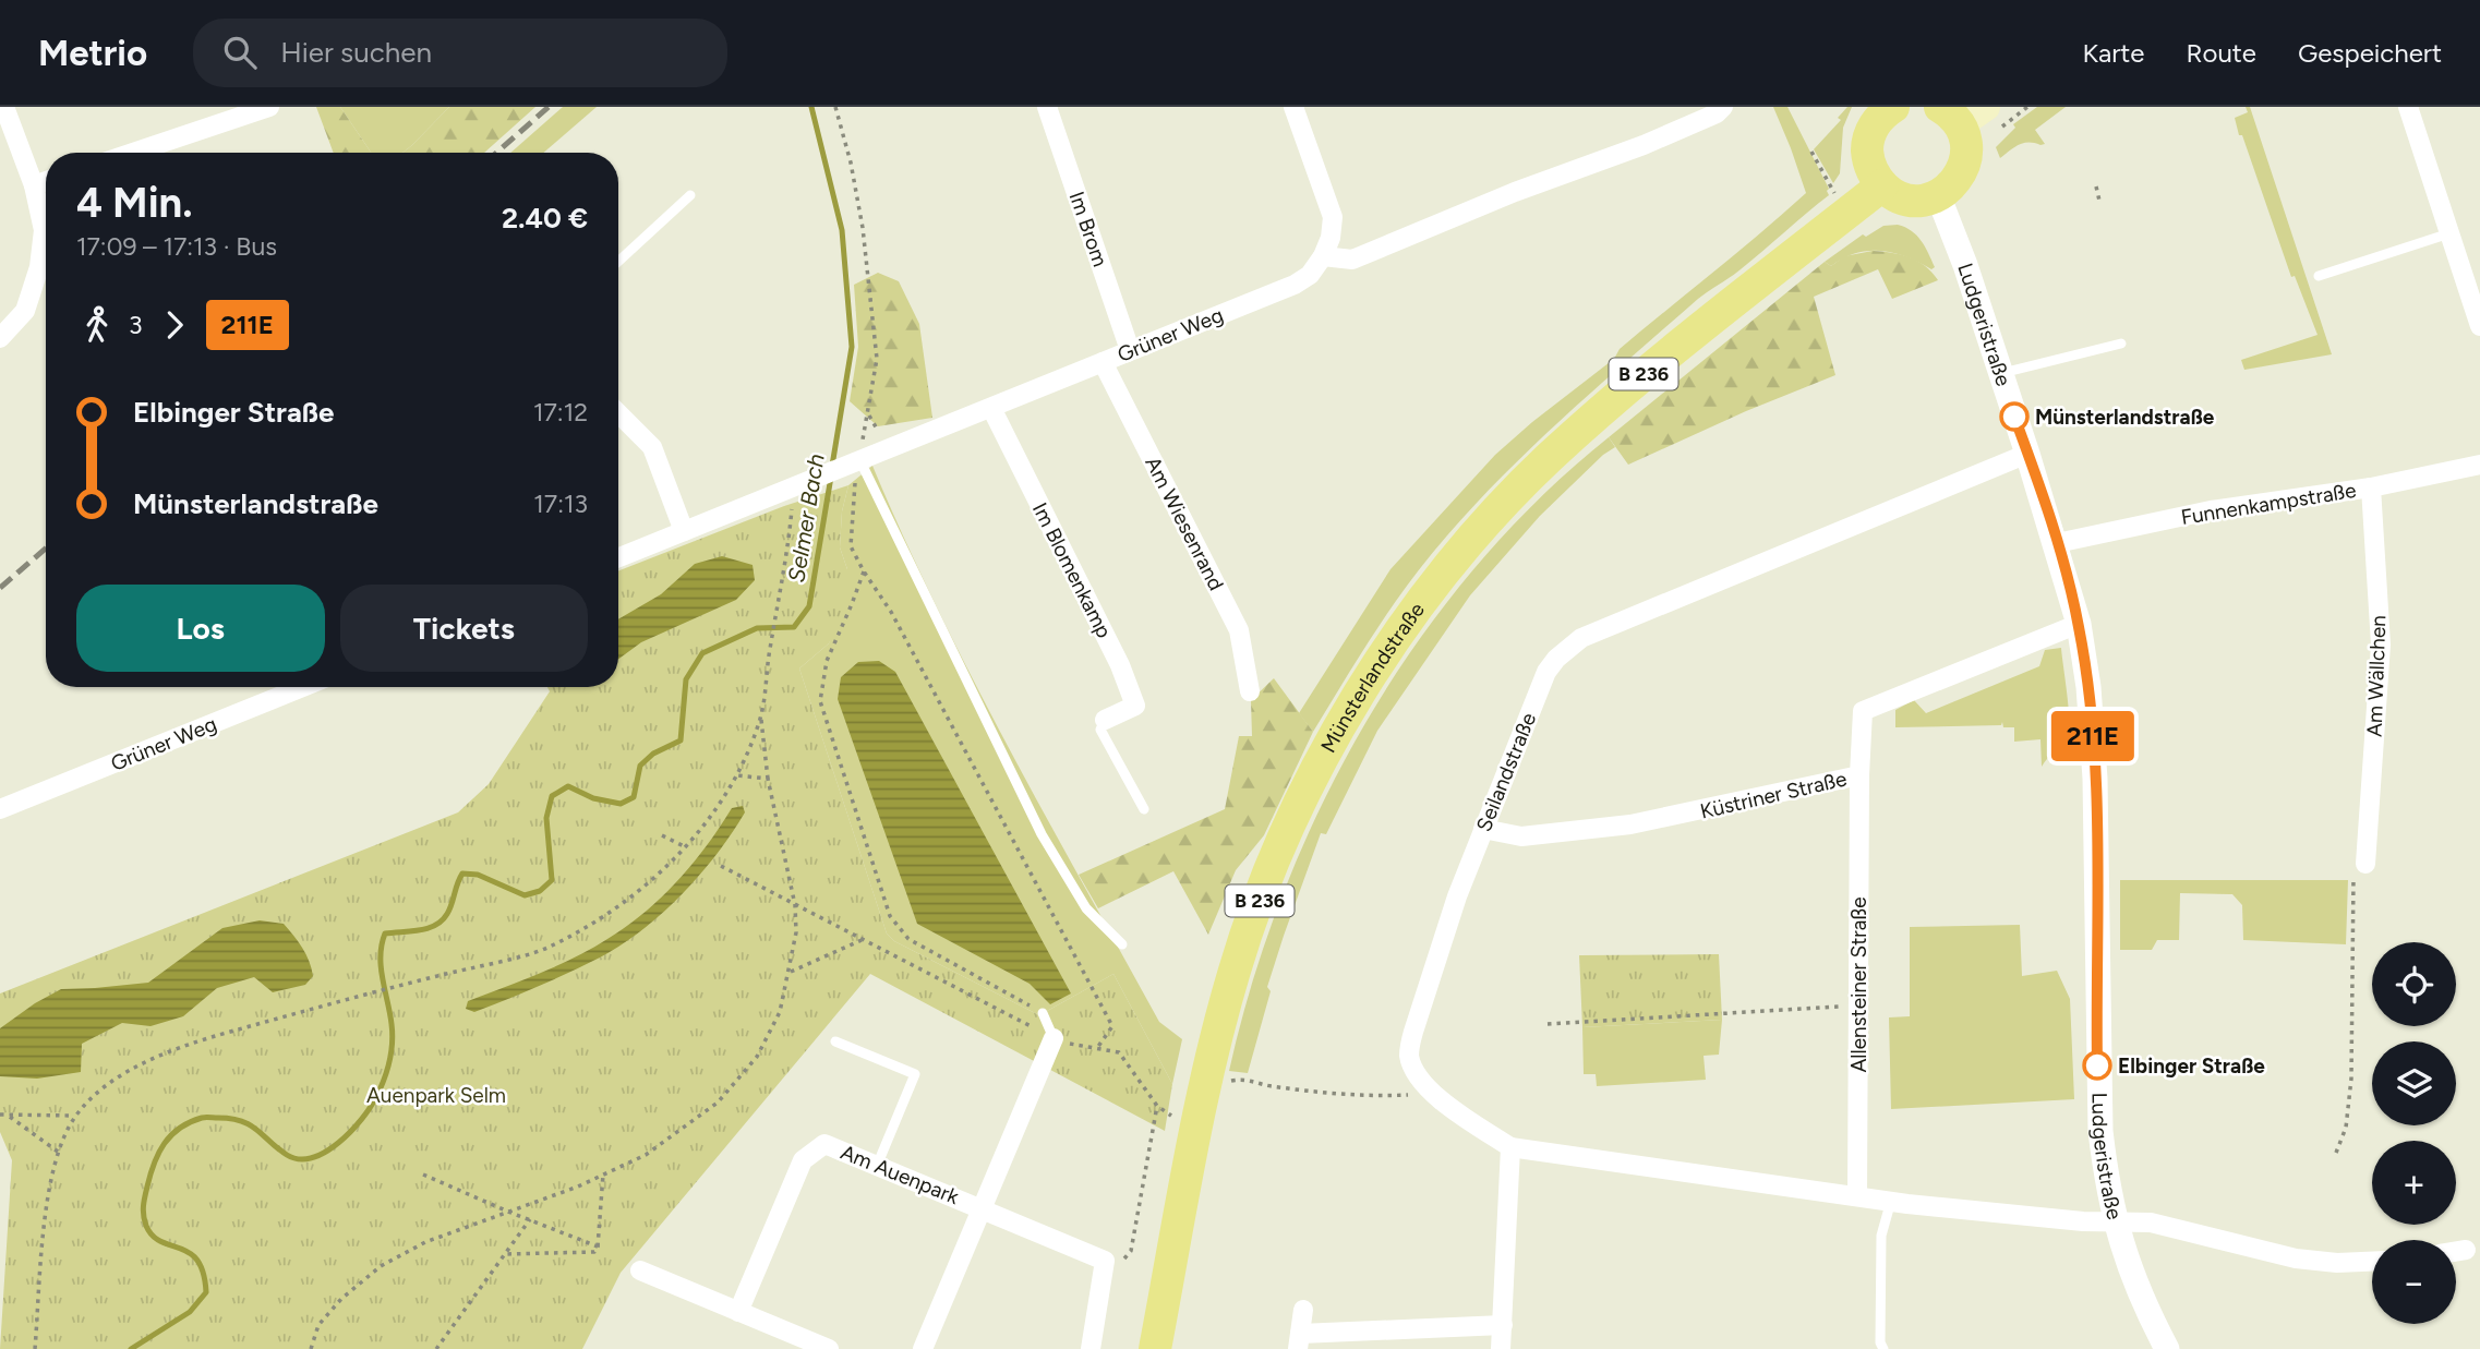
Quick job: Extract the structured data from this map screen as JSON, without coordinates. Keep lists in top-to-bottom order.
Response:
{
  "streets": {
    "main road": ["B 236", "Münsterlandstraße"],
    "street": [
      "Im Brom",
      "Ludgeristraße",
      "Grüner Weg",
      "Funnenkampstraße",
      "Am Wiesenrand",
      "Im Blomenkamp",
      "Am Wällchen",
      "Seilandstraße",
      "Küstriner Straße",
      "Allensteiner Straße",
      "Am Auenpark"
    ]
  },
  "crossings": [
    ["Im Brom", "Grüner Weg"],
    ["Ludgeristraße", "Funnenkampstraße"],
    ["Ludgeristraße", "Seilandstraße"],
    ["Ludgeristraße", "Küstriner Straße"],
    ["Grüner Weg", "Am Wiesenrand"],
    ["Grüner Weg", "Im Blomenkamp"],
    ["Funnenkampstraße", "Am Wällchen"],
    ["Seilandstraße", "Küstriner Straße"],
    ["Küstriner Straße", "Allensteiner Straße"]
  ],
  "water": ["Selmer Bach"],
  "parks": ["Auenpark Selm"],
  "places": ["Münsterlandstraße", "Elbinger Straße"],
  "lines": ["bus line 211E"],
  "page": {
    "header": "Metrio",
    "search": "Hier suchen",
    "nav": ["Karte", "Route", "Gespeichert"],
    "on_map": "211E",
    "heading": ["4 Min.", "17:09 – 17:13 · Bus", "2.40 €"],
    "legs": ["3", "211E"],
    "list": [
      {
        "name": "Elbinger Straße",
        "value": "17:12"
      },
      {
        "name": "Münsterlandstraße",
        "value": "17:13"
      }
    ],
    "buttons": ["Los", "Tickets"],
    "map_buttons": ["+", "−"]
  }
}
